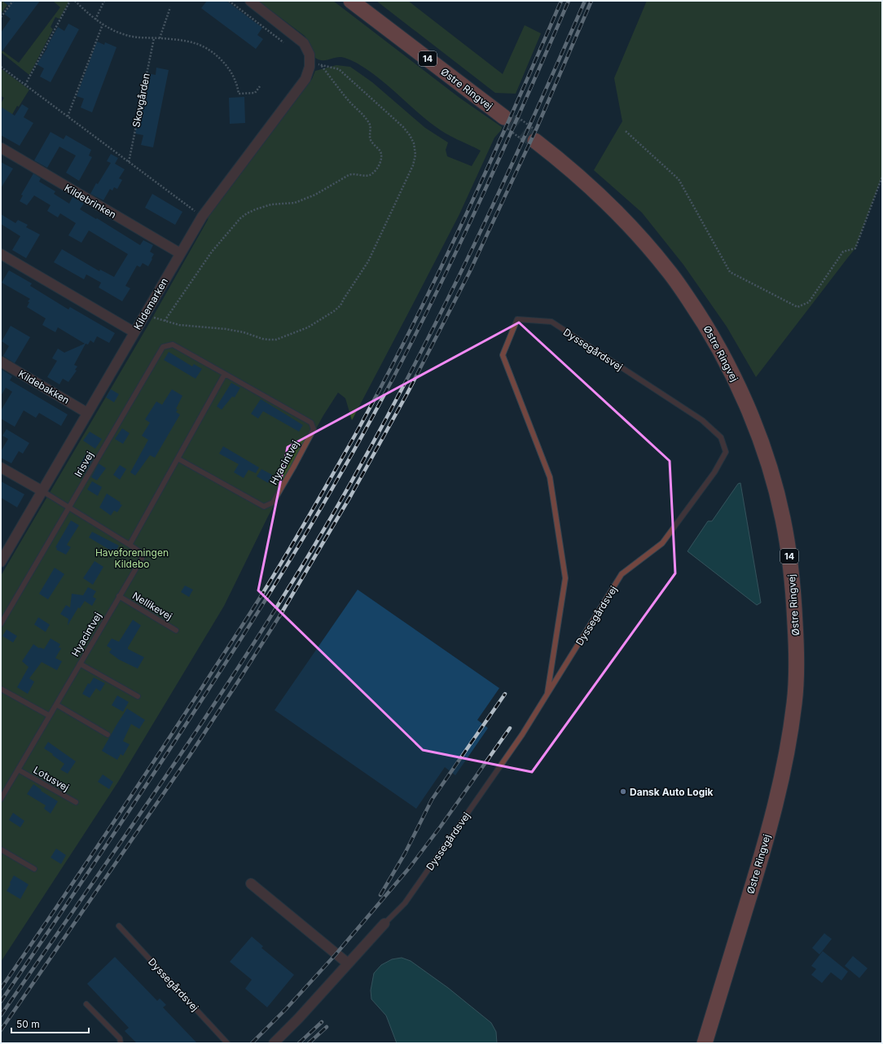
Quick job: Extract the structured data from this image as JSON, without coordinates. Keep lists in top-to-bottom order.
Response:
{
  "streets": {
    "main road": ["14", "Østre Ringvej"],
    "street": [
      "Kildebrinken",
      "Kildemarken",
      "Dyssegårdsvej",
      "Kildebakken"
    ],
    "lane": [
      "Hyacintvej",
      "Irisvej",
      "Nellikevej",
      "Lotusvej"
    ],
    "path": ["Skovgården"]
  },
  "crossings": [
    ["Kildebrinken", "Kildemarken"],
    ["Kildemarken", "Kildebakken"],
    ["Kildemarken", "Hyacintvej"],
    ["Hyacintvej", "Irisvej"],
    ["Hyacintvej", "Nellikevej"],
    ["Hyacintvej", "Lotusvej"]
  ],
  "parks": ["Haveforeningen Kildebo"],
  "places": ["Dansk Auto Logik"],
  "scale_bar": "50 m"
}
